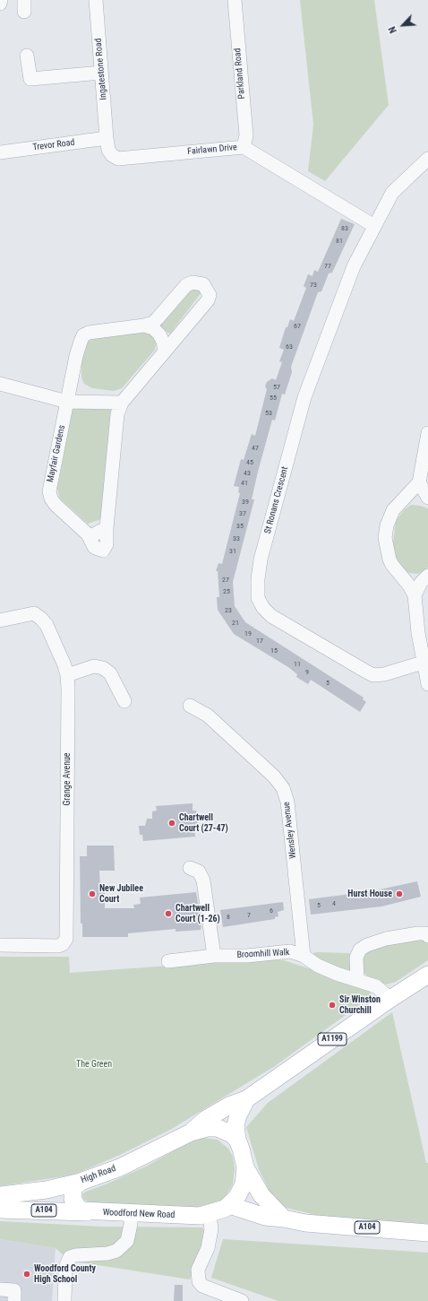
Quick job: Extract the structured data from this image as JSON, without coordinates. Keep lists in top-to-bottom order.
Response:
{
  "streets": {
    "main road": [
      "A1199",
      "High Road",
      "A104",
      "Woodford New Road"
    ],
    "street": [
      "Ingatestone Road",
      "Parkland Road",
      "Trevor Road",
      "Fairlawn Drive",
      "Mayfair Gardens",
      "St Ronans Crescent",
      "Grange Avenue",
      "Wensley Avenue",
      "Broomhill Walk"
    ]
  },
  "crossings": [
    ["Ingatestone Road", "Trevor Road"],
    ["Ingatestone Road", "Fairlawn Drive"],
    ["Parkland Road", "Fairlawn Drive"],
    ["Trevor Road", "Fairlawn Drive"],
    ["Fairlawn Drive", "St Ronans Crescent"],
    ["Wensley Avenue", "Broomhill Walk"],
    ["Broomhill Walk", "A1199"],
    ["A1199", "High Road"],
    ["A1199", "Woodford New Road"],
    ["A104", "Woodford New Road"]
  ],
  "parks": ["The Green"],
  "places": [
    "Chartwell Court (27-47)",
    "New Jubilee Court",
    "Hurst House",
    "Chartwell Court (1-26)",
    "Sir Winston Churchill",
    "Woodford County High School"
  ],
  "house_numbers": [
    "83",
    "81",
    "77",
    "73",
    "67",
    "63",
    "57",
    "55",
    "53",
    "47",
    "45",
    "43",
    "41",
    "39",
    "37",
    "35",
    "33",
    "31",
    "27",
    "25",
    "23",
    "21",
    "19",
    "17",
    "15",
    "11",
    "9",
    "5",
    "4",
    "5",
    "6",
    "7",
    "8"
  ],
  "north": "bottom left"
}
